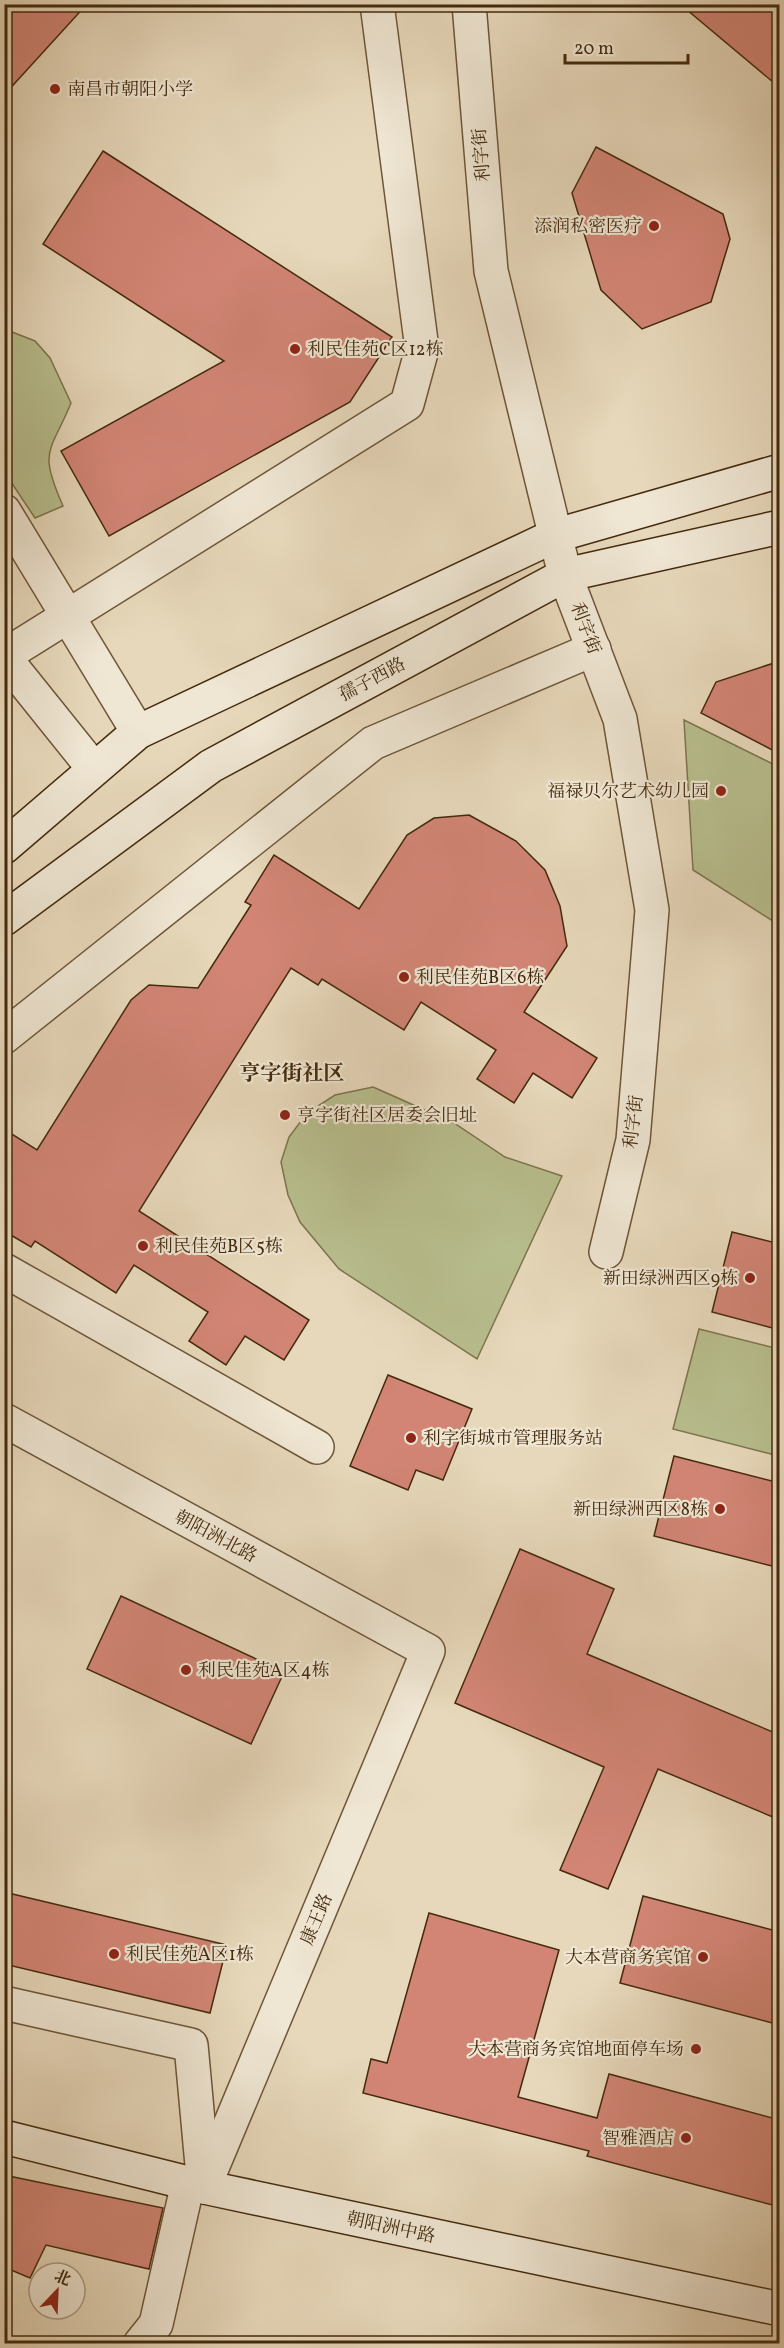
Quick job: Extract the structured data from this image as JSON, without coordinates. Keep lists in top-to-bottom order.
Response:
{
  "streets": {
    "street": [
      "利字街",
      "孺子西路",
      "朝阳洲北路",
      "康王路",
      "朝阳洲中路"
    ]
  },
  "crossings": [
    ["利字街", "孺子西路"],
    ["朝阳洲北路", "康王路"],
    ["康王路", "朝阳洲中路"]
  ],
  "districts": ["亨字街社区"],
  "places": [
    "南昌市朝阳小学",
    "添润私密医疗",
    "利民佳苑C区12栋",
    "福禄贝尔艺术幼儿园",
    "利民佳苑B区6栋",
    "亨字街社区居委会旧址",
    "利民佳苑B区5栋",
    "新田绿洲西区9栋",
    "利字街城市管理服务站",
    "新田绿洲西区8栋",
    "利民佳苑A区4栋",
    "利民佳苑A区1栋",
    "大本营商务宾馆",
    "大本营商务宾馆地面停车场",
    "智雅酒店"
  ],
  "scale_bar": "20 m",
  "north": "top right"
}
